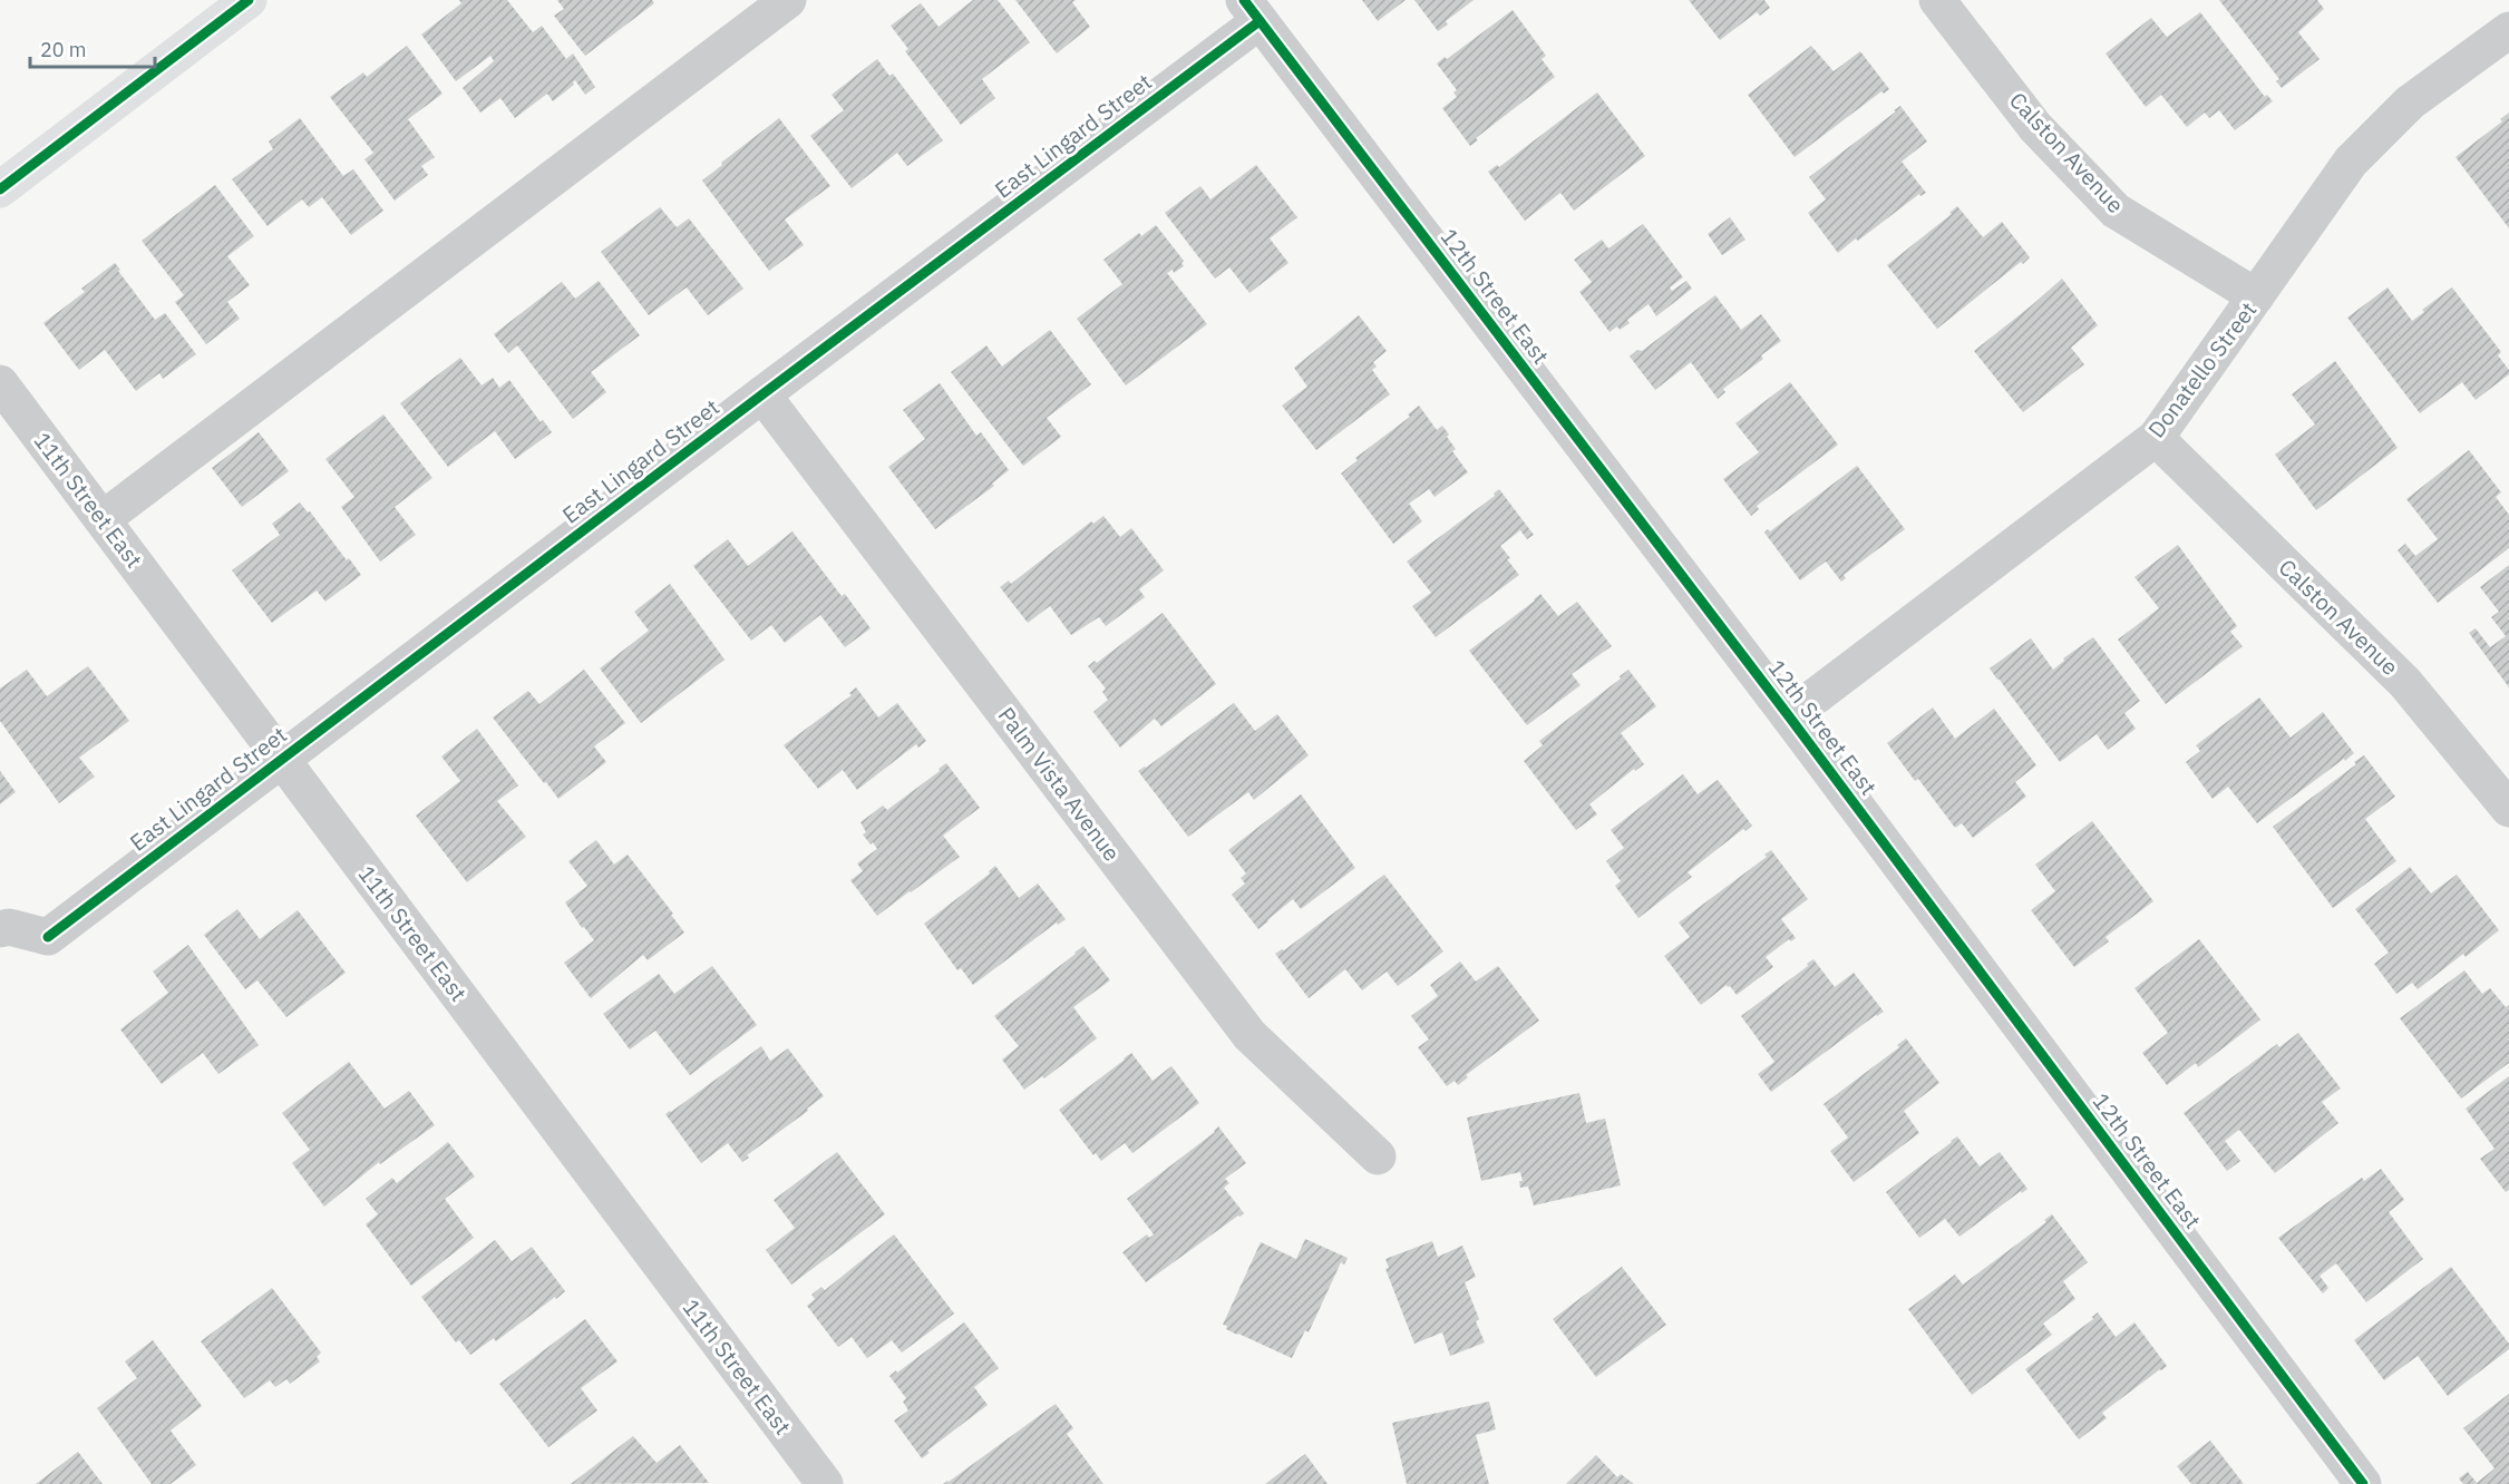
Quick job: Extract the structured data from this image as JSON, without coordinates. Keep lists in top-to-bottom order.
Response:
{
  "streets": {
    "street": [
      "East Lingard Street",
      "Calston Avenue",
      "12th Street East",
      "Donatello Street",
      "11th Street East",
      "Palm Vista Avenue"
    ]
  },
  "crossings": [
    ["East Lingard Street", "12th Street East"],
    ["East Lingard Street", "11th Street East"],
    ["East Lingard Street", "Palm Vista Avenue"],
    ["Calston Avenue", "Donatello Street"],
    ["12th Street East", "Donatello Street"]
  ],
  "scale_bar": "20 m"
}
